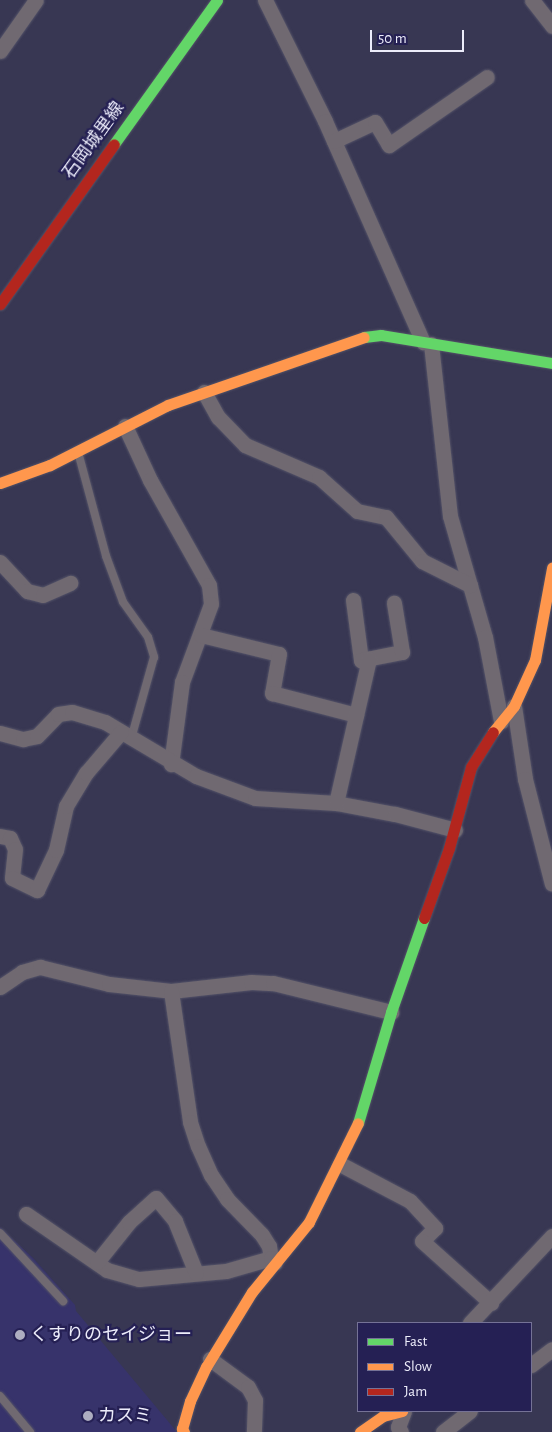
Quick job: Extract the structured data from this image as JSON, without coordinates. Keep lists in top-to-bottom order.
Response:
{
  "streets": {
    "street": ["石岡城里線"]
  },
  "places": ["くすりのセイジョー", "カスミ"],
  "legend": ["Fast", "Slow", "Jam"],
  "scale_bar": "50 m"
}
